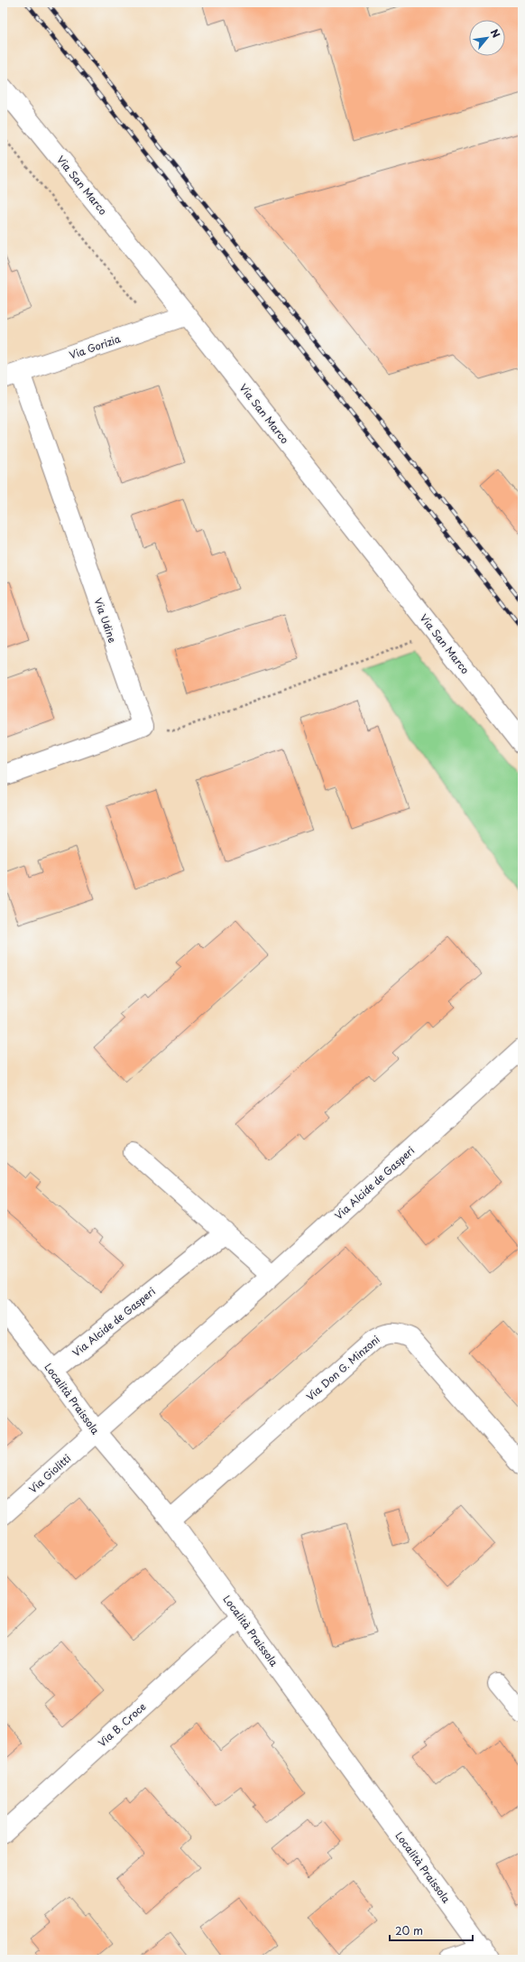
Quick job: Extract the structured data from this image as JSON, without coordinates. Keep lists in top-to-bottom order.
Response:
{
  "streets": {
    "street": [
      "Via San Marco",
      "Via Gorizia",
      "Via Udine",
      "Via Alcide de Gasperi",
      "Via Don G. Minzoni",
      "Località Praissola",
      "Via Giolitti",
      "Via B. Croce"
    ]
  },
  "crossings": [
    ["Via San Marco", "Via Gorizia"],
    ["Via Gorizia", "Via Udine"],
    ["Via Alcide de Gasperi", "Località Praissola"],
    ["Via Alcide de Gasperi", "Via Giolitti"],
    ["Via Don G. Minzoni", "Località Praissola"],
    ["Località Praissola", "Via Giolitti"],
    ["Località Praissola", "Via B. Croce"]
  ],
  "scale_bar": "20 m",
  "north": "top right"
}
